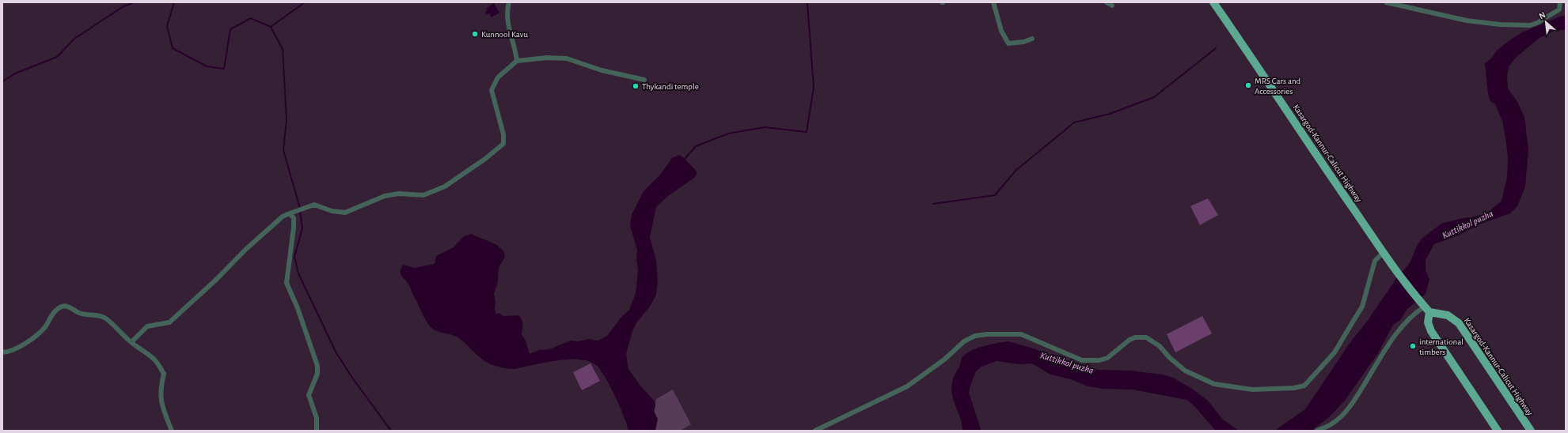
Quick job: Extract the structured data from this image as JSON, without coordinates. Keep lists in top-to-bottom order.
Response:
{
  "streets": {
    "highway": ["Kasargod-Kannur-Calicut Highway"]
  },
  "water": ["Kuttikkol puzha"],
  "places": [
    "Kunnool Kavu",
    "MRS Cars and Accessories",
    "Thykandi temple",
    "international timbers"
  ],
  "north": "top left"
}
